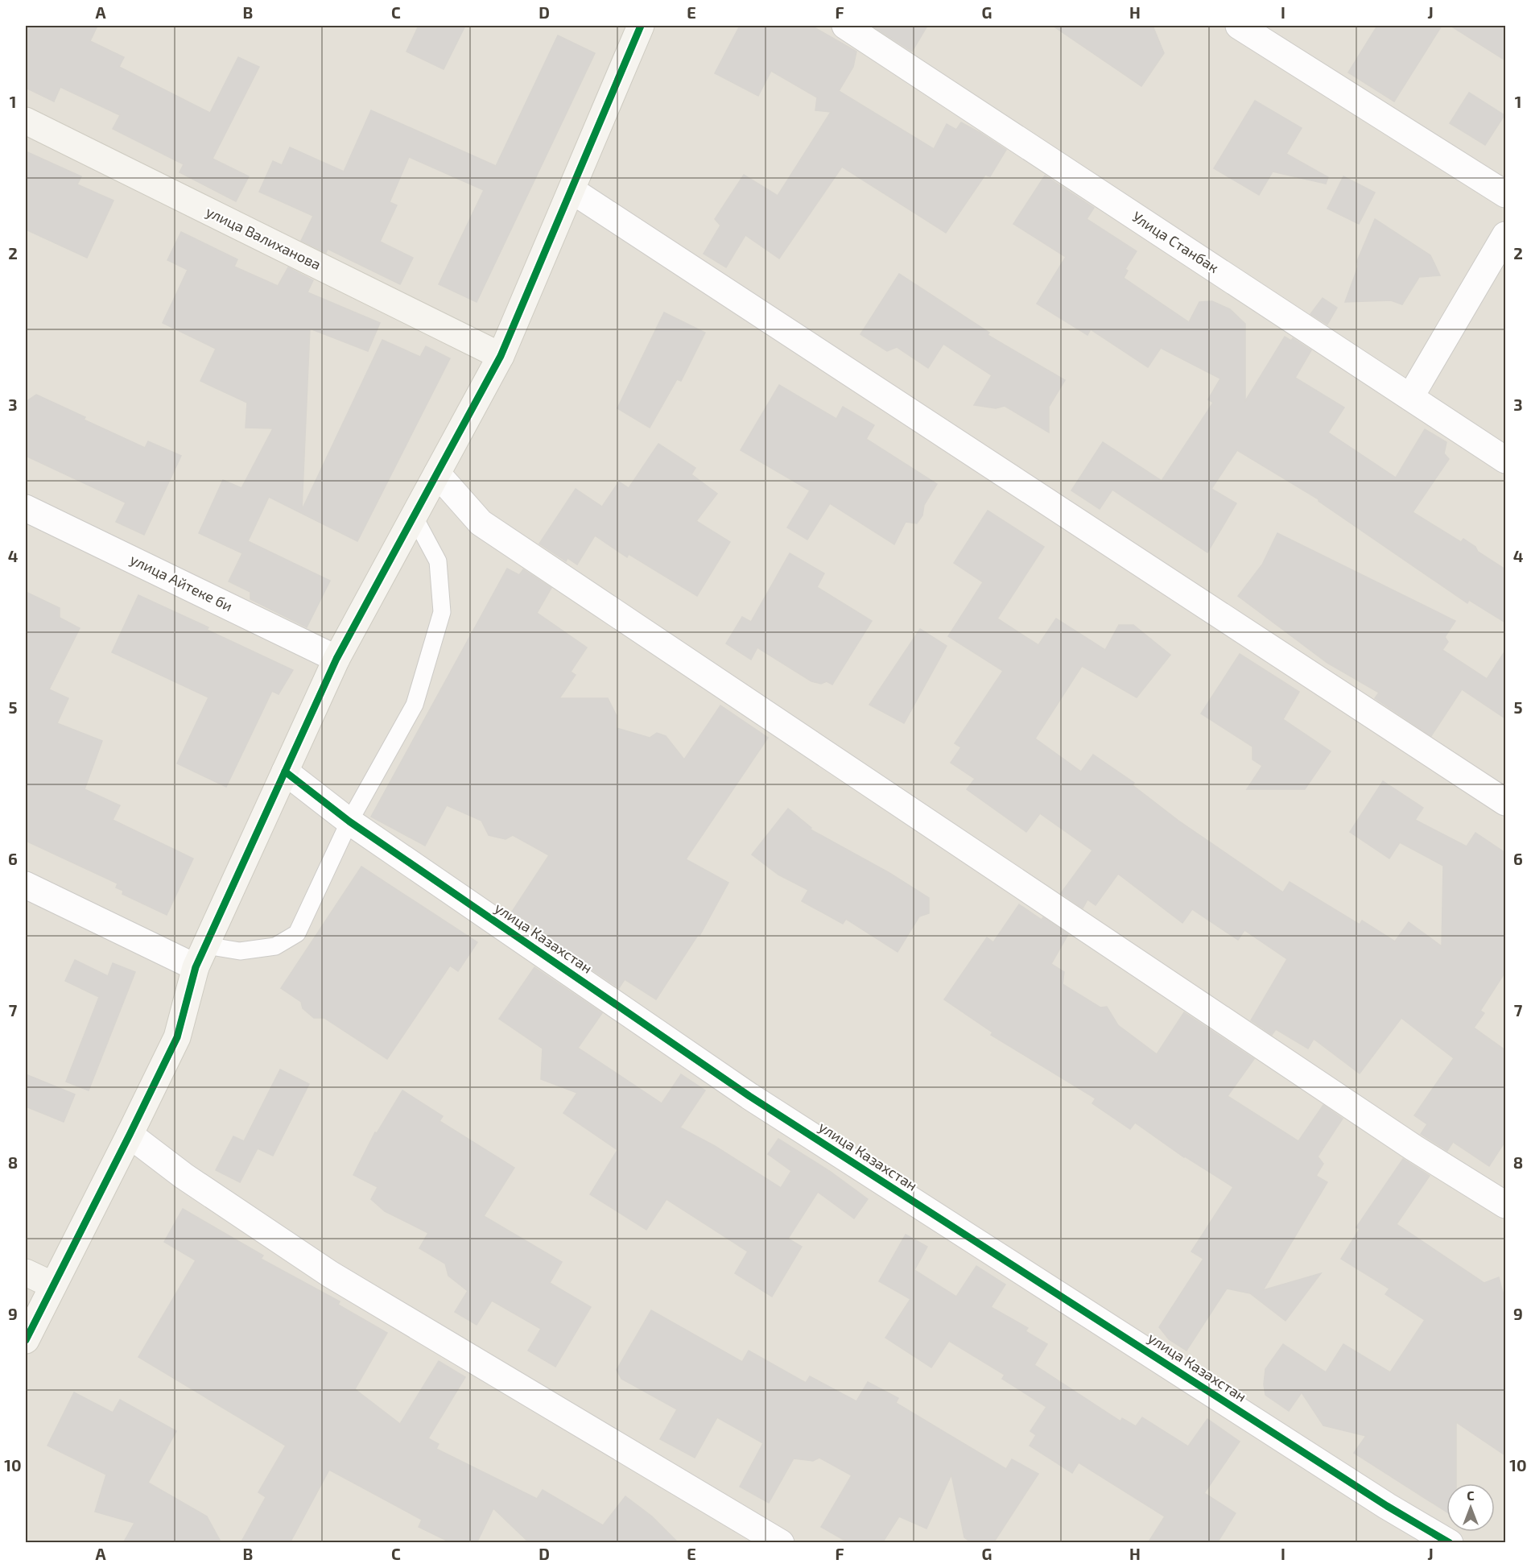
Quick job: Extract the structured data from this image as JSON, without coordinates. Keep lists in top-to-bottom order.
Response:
{
  "streets": {
    "street": [
      "улица Валиханова",
      "Улица Станбак",
      "улица Айтеке би",
      "улица Казахстан"
    ]
  },
  "north": "top",
  "grid": {
    "columns": [
      "A",
      "B",
      "C",
      "D",
      "E",
      "F",
      "G",
      "H",
      "I",
      "J"
    ],
    "rows": [
      "1",
      "2",
      "3",
      "4",
      "5",
      "6",
      "7",
      "8",
      "9",
      "10"
    ]
  }
}
